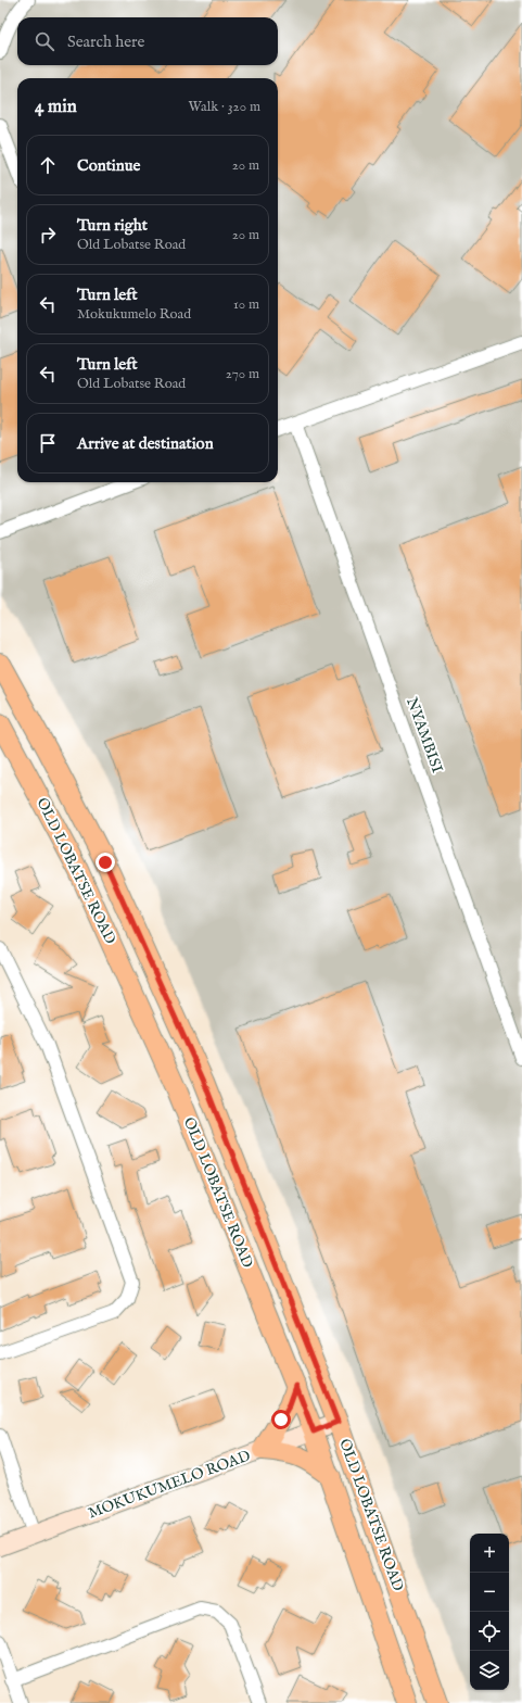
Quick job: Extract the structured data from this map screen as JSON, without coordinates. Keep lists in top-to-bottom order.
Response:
{
  "streets": {
    "main road": ["OLD LOBATSE ROAD"],
    "street": ["NYAMBISI", "MOKUKUMELO ROAD"]
  },
  "crossings": [
    ["OLD LOBATSE ROAD", "MOKUKUMELO ROAD"]
  ],
  "page": {
    "search": "Search here",
    "heading": ["4 min", "Walk · 320 m"],
    "list": [
      ["Continue", "20 m"],
      ["Turn right", "Old Lobatse Road", "20 m"],
      ["Turn left", "Mokukumelo Road", "10 m"],
      ["Turn left", "Old Lobatse Road", "270 m"],
      "Arrive at destination"
    ],
    "map_buttons": ["+", "−"]
  }
}
